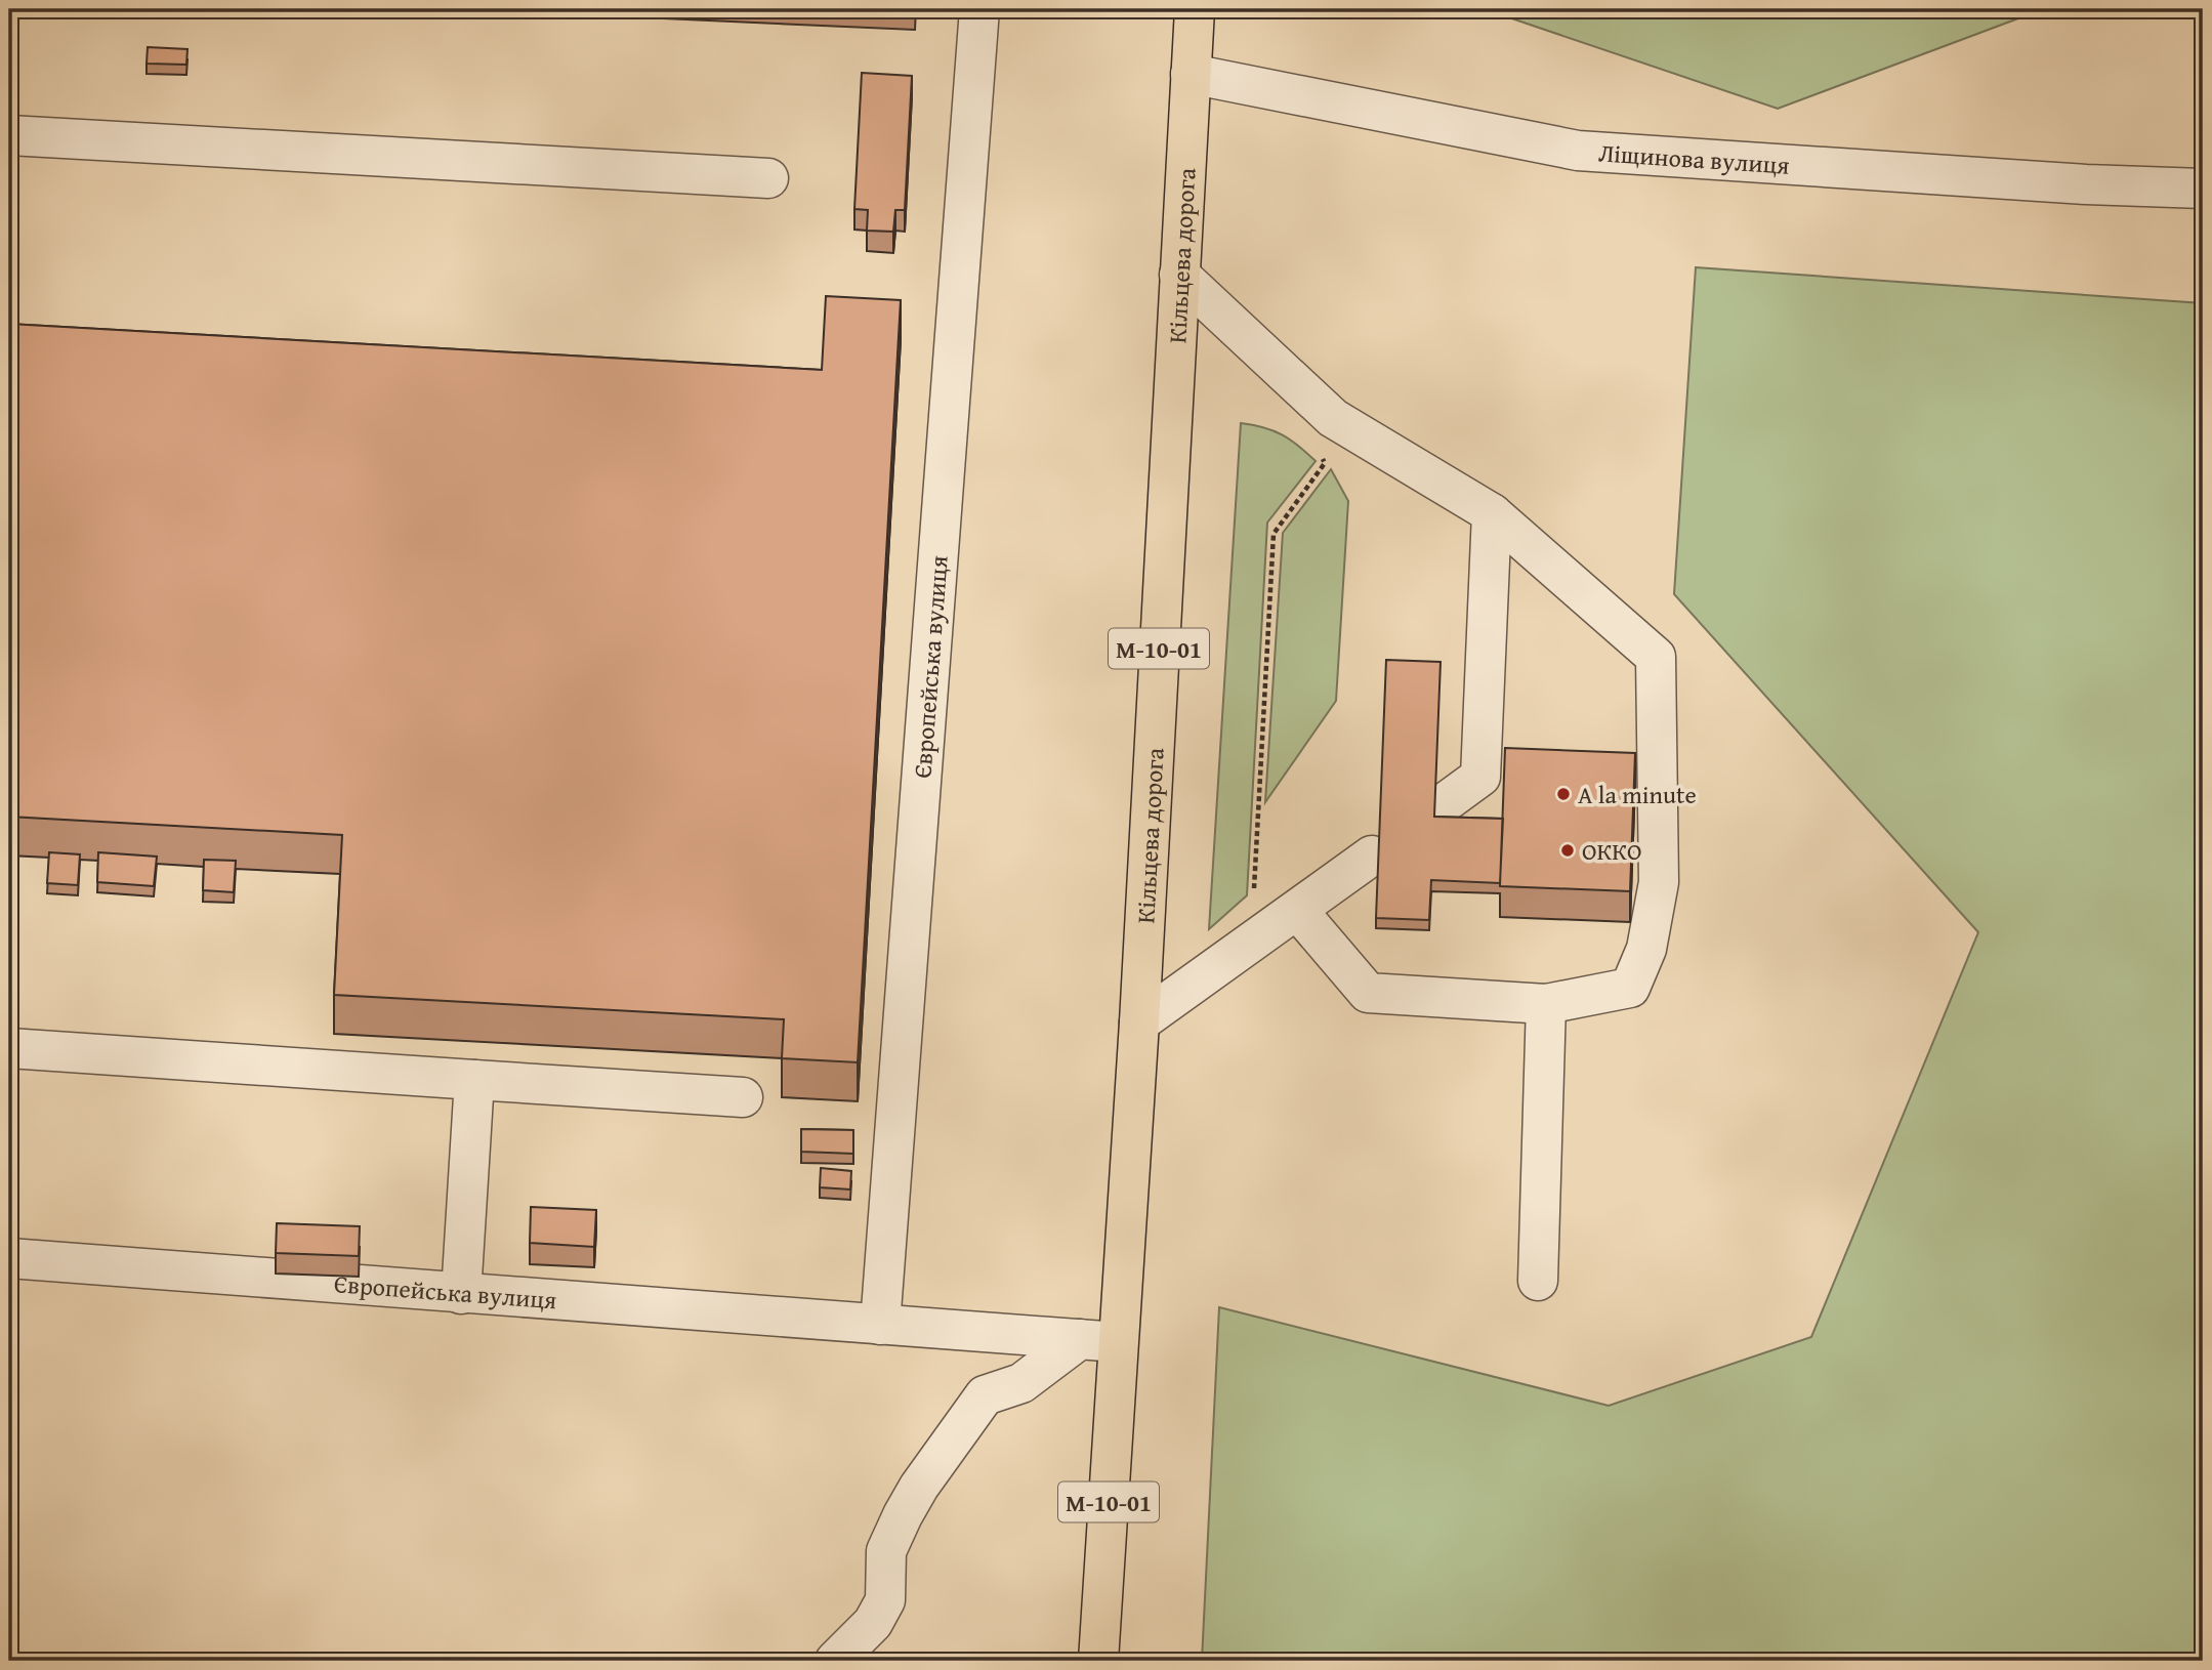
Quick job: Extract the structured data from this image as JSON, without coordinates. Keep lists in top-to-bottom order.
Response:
{
  "streets": {
    "highway": ["Кільцева дорога", "М-10-01"],
    "street": ["Ліщинова вулиця", "Європейська вулиця"]
  },
  "crossings": [
    ["Ліщинова вулиця", "Кільцева дорога"],
    ["Кільцева дорога", "Європейська вулиця"]
  ],
  "places": ["A la minute", "ОККО"]
}
